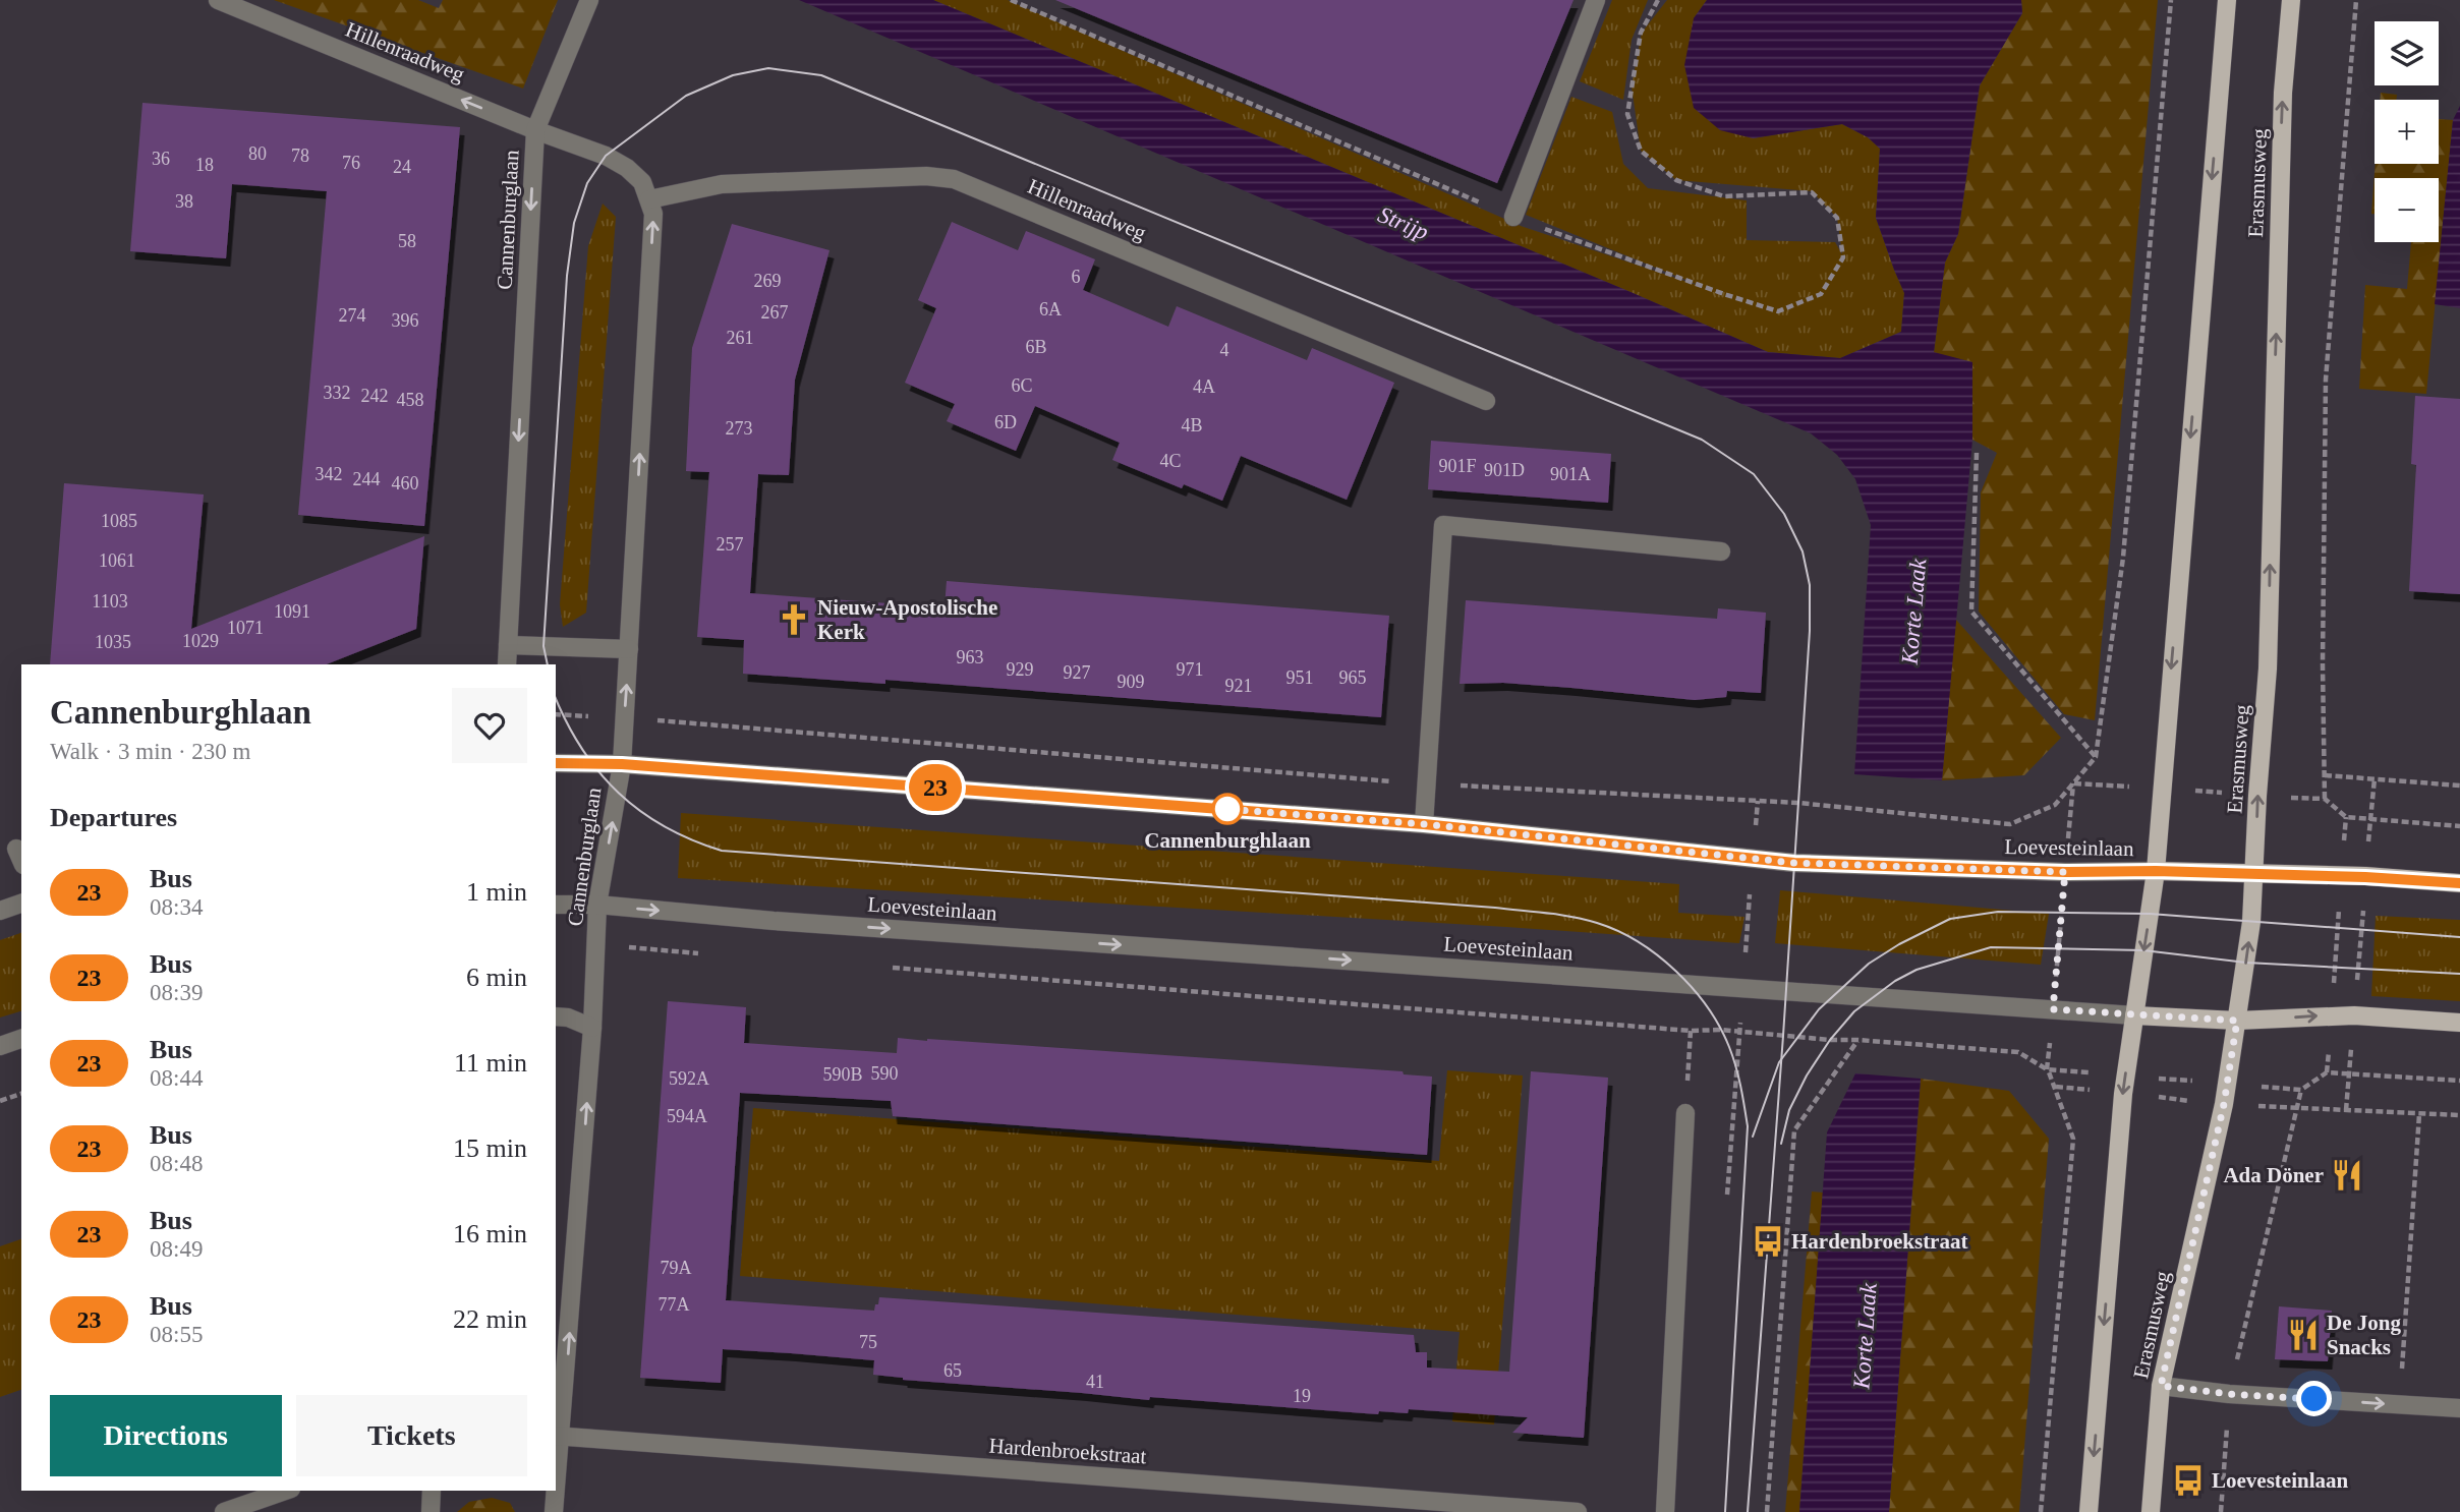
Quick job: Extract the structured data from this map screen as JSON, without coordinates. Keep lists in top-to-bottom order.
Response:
{
  "streets": {
    "main road": ["Erasmusweg", "Loevesteinlaan"],
    "street": ["Hillenraadweg", "Cannenburglaan", "Hardenbroekstraat"]
  },
  "crossings": [
    ["Hillenraadweg", "Cannenburglaan"],
    ["Erasmusweg", "Loevesteinlaan"],
    ["Cannenburglaan", "Loevesteinlaan"],
    ["Cannenburglaan", "Hardenbroekstraat"]
  ],
  "water": ["Strijp", "Korte Laak"],
  "places": {
    "church": ["Nieuw-Apostolische Kerk"],
    "other": ["Cannenburghlaan"],
    "restaurant": ["Ada Döner", "De Jong Snacks"],
    "bus stop": ["Hardenbroekstraat", "Loevesteinlaan"]
  },
  "lines": ["bus line 23"],
  "house_numbers": [
    "80",
    "78",
    "36",
    "76",
    "18",
    "24",
    "38",
    "58",
    "6",
    "269",
    "6A",
    "267",
    "274",
    "396",
    "261",
    "6B",
    "4",
    "6C",
    "4A",
    "332",
    "242",
    "458",
    "6D",
    "4B",
    "273",
    "4C",
    "901F",
    "901D",
    "342",
    "901A",
    "244",
    "460",
    "1085",
    "257",
    "1061",
    "1103",
    "1091",
    "1071",
    "1029",
    "1035",
    "963",
    "929",
    "971",
    "927",
    "951",
    "965",
    "909",
    "921",
    "590",
    "590B",
    "592A",
    "594A",
    "79A",
    "77A",
    "75",
    "65",
    "41",
    "19"
  ],
  "page": {
    "on_map": "23",
    "map_buttons": ["+", "−"],
    "heading": [
      ["Cannenburghlaan", "Walk · 3 min · 230 m"],
      "Departures"
    ],
    "list": [
      {
        "mark": "23",
        "name": "Bus",
        "note": "08:34",
        "value": "1 min"
      },
      {
        "mark": "23",
        "name": "Bus",
        "note": "08:39",
        "value": "6 min"
      },
      {
        "mark": "23",
        "name": "Bus",
        "note": "08:44",
        "value": "11 min"
      },
      {
        "mark": "23",
        "name": "Bus",
        "note": "08:48",
        "value": "15 min"
      },
      {
        "mark": "23",
        "name": "Bus",
        "note": "08:49",
        "value": "16 min"
      },
      {
        "mark": "23",
        "name": "Bus",
        "note": "08:55",
        "value": "22 min"
      }
    ],
    "buttons": ["Directions", "Tickets"]
  }
}
